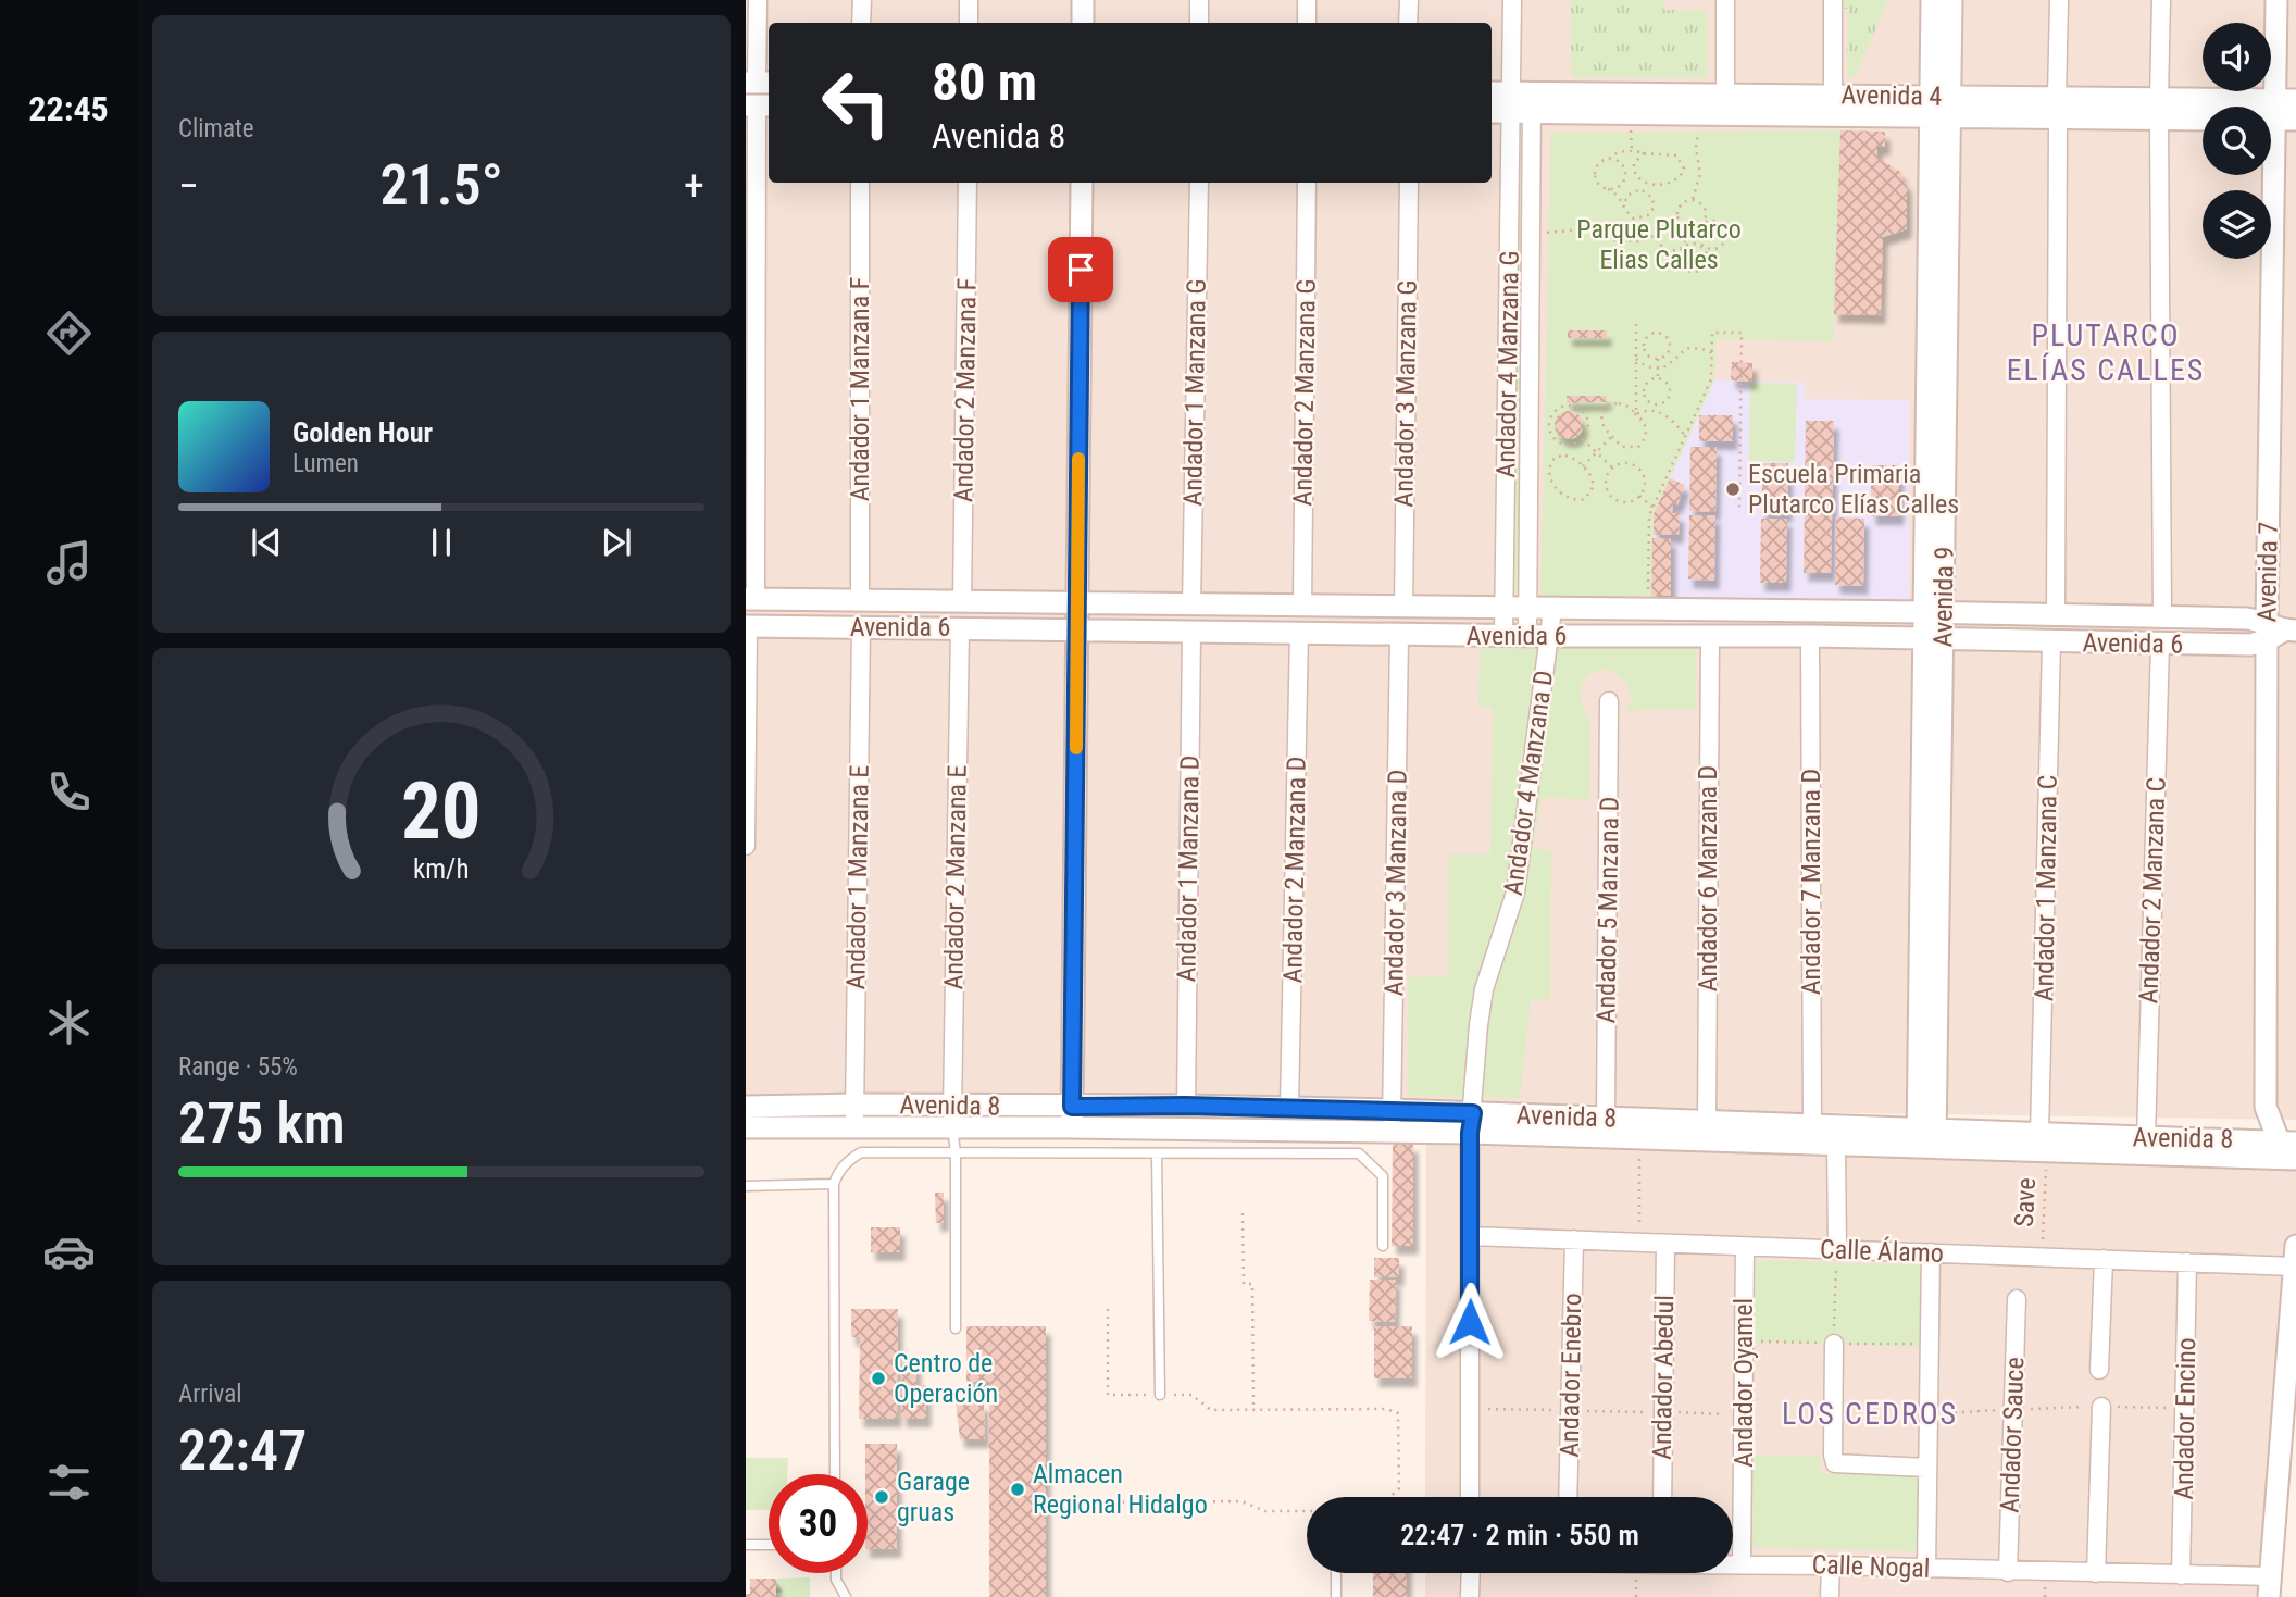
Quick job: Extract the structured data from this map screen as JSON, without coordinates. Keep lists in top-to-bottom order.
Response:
{
  "streets": {
    "street": [
      "Avenida 4",
      "Andador 4 Manzana G",
      "Andador 1 Manzana F",
      "Andador 2 Manzana F",
      "Andador 1 Manzana G",
      "Andador 2 Manzana G",
      "Andador 3 Manzana G",
      "Avenida 7",
      "Avenida 9",
      "Avenida 6",
      "Andador 4 Manzana D",
      "Andador 1 Manzana D",
      "Andador 2 Manzana D",
      "Andador 1 Manzana E",
      "Andador 2 Manzana E",
      "Andador 6 Manzana D",
      "Andador 7 Manzana D",
      "Andador 3 Manzana D",
      "Andador 1 Manzana C",
      "Andador 2 Manzana C",
      "Andador 5 Manzana D",
      "Avenida 8",
      "Calle Álamo",
      "Andador Enebro",
      "Andador Abedul",
      "Andador Oyamel",
      "Andador Encino",
      "Andador Sauce",
      "Calle Nogal"
    ],
    "path": ["Save"]
  },
  "crossings": [
    ["Avenida 4", "Andador 4 Manzana G"],
    ["Avenida 4", "Avenida 9"],
    ["Andador 4 Manzana G", "Avenida 6"],
    ["Andador 1 Manzana F", "Avenida 6"],
    ["Andador 2 Manzana F", "Avenida 6"],
    ["Andador 1 Manzana G", "Avenida 6"],
    ["Andador 2 Manzana G", "Avenida 6"],
    ["Andador 3 Manzana G", "Avenida 6"],
    ["Avenida 7", "Avenida 6"],
    ["Avenida 7", "Avenida 8"],
    ["Avenida 9", "Avenida 6"],
    ["Avenida 9", "Avenida 8"],
    ["Avenida 6", "Andador 4 Manzana D"],
    ["Avenida 6", "Andador 1 Manzana D"],
    ["Avenida 6", "Andador 2 Manzana D"],
    ["Avenida 6", "Andador 1 Manzana E"],
    ["Avenida 6", "Andador 2 Manzana E"],
    ["Avenida 6", "Andador 6 Manzana D"],
    ["Avenida 6", "Andador 7 Manzana D"],
    ["Avenida 6", "Andador 3 Manzana D"],
    ["Avenida 6", "Andador 1 Manzana C"],
    ["Avenida 6", "Andador 2 Manzana C"],
    ["Andador 4 Manzana D", "Avenida 8"],
    ["Andador 4 Manzana D", "Calle Álamo"],
    ["Andador 1 Manzana D", "Avenida 8"],
    ["Andador 2 Manzana D", "Avenida 8"],
    ["Andador 1 Manzana E", "Avenida 8"],
    ["Andador 2 Manzana E", "Avenida 8"],
    ["Andador 6 Manzana D", "Avenida 8"],
    ["Andador 7 Manzana D", "Avenida 8"],
    ["Andador 3 Manzana D", "Avenida 8"],
    ["Andador 1 Manzana C", "Avenida 8"],
    ["Andador 1 Manzana C", "Save"],
    ["Andador 2 Manzana C", "Avenida 8"],
    ["Andador 5 Manzana D", "Avenida 8"],
    ["Avenida 8", "Save"],
    ["Save", "Calle Álamo"],
    ["Calle Álamo", "Andador Enebro"],
    ["Calle Álamo", "Andador Abedul"],
    ["Calle Álamo", "Andador Oyamel"],
    ["Calle Álamo", "Andador Encino"],
    ["Andador Oyamel", "Calle Nogal"],
    ["Andador Encino", "Calle Nogal"],
    ["Andador Sauce", "Calle Nogal"]
  ],
  "districts": ["PLUTARCO ELÍAS CALLES", "LOS CEDROS"],
  "parks": ["Parque Plutarco Elias Calles"],
  "places": [
    "Escuela Primaria Plutarco Elías Calles",
    "Centro de Operación",
    "Almacen Regional Hidalgo",
    "Garage gruas"
  ],
  "page": {
    "tabs": "22:45",
    "tile": [
      "Climate",
      ["Range · 55%", "275 km"],
      ["Arrival", "22:47"]
    ],
    "turn": ["80 m", "Avenida 8"],
    "heat": ["−", "21.5°", "+"],
    "song": ["Golden Hour", "Lumen"],
    "limit": "30",
    "trip": "22:47 · 2 min · 550 m",
    "gauge": ["20", "km/h"]
  }
}
